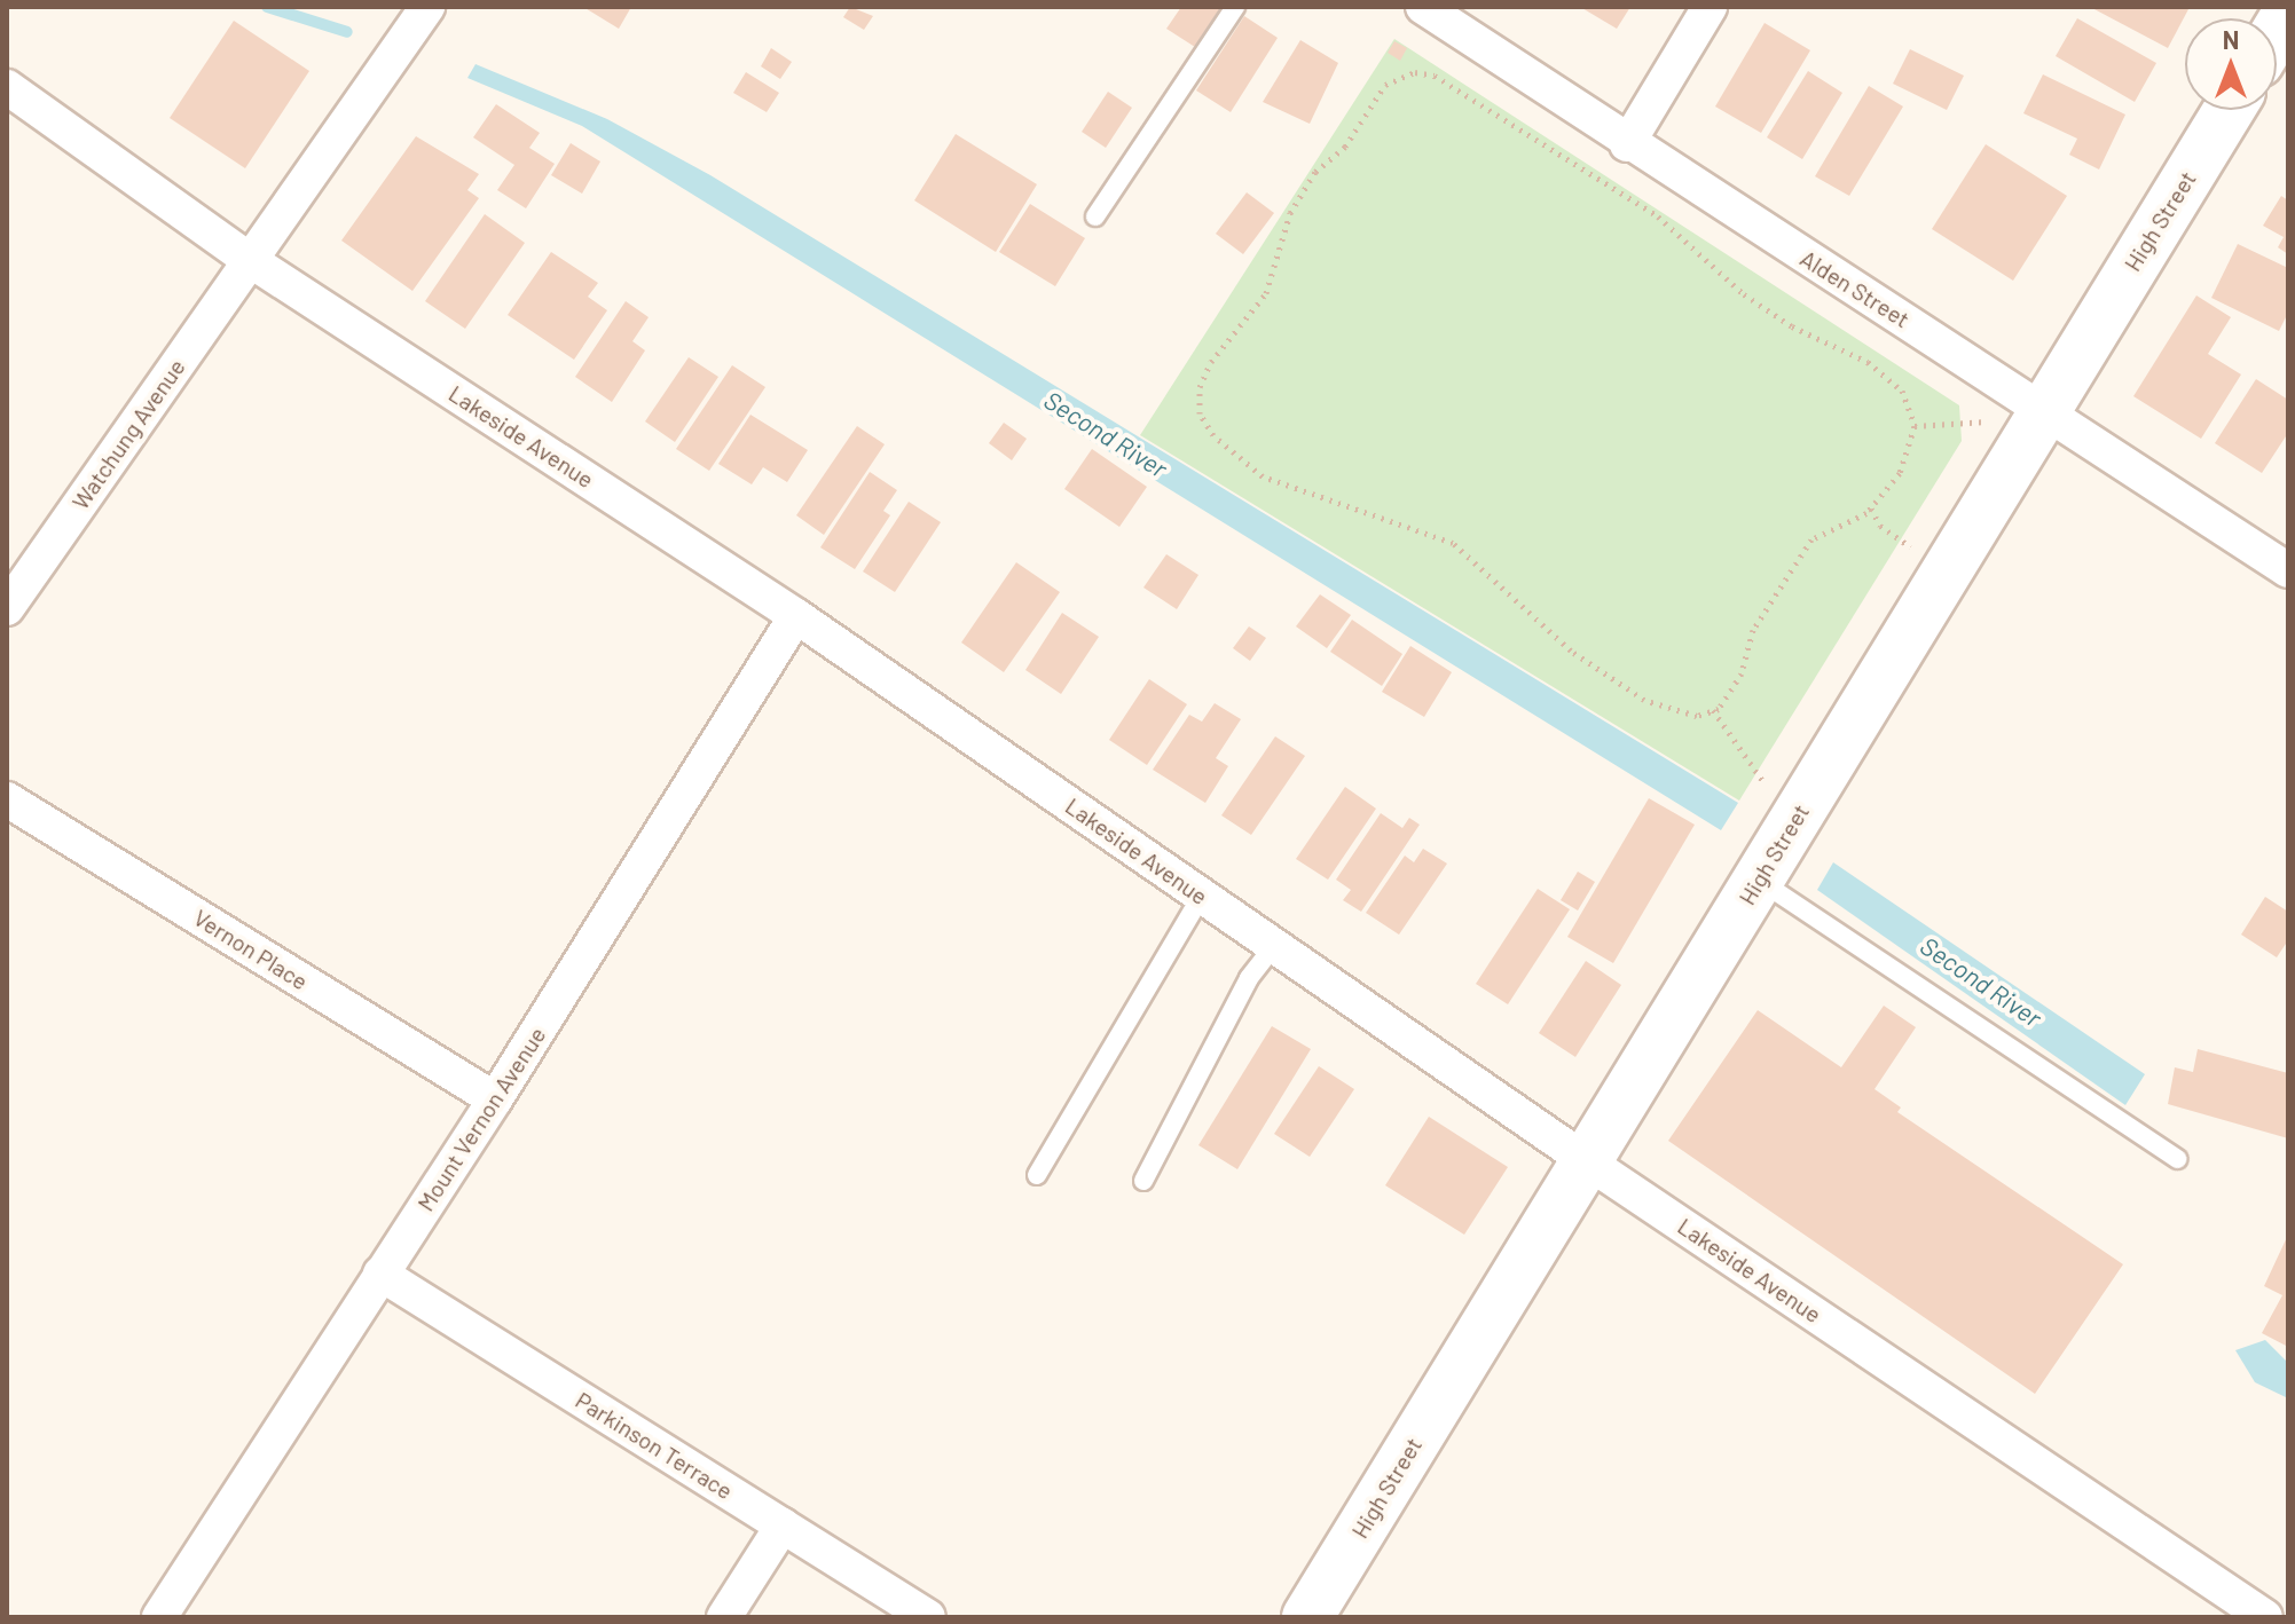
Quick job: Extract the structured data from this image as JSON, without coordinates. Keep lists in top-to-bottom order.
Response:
{
  "streets": {
    "main road": ["High Street"],
    "street": [
      "Alden Street",
      "Watchung Avenue",
      "Lakeside Avenue",
      "Vernon Place",
      "Mount Vernon Avenue",
      "Parkinson Terrace"
    ]
  },
  "crossings": [
    ["High Street", "Alden Street"],
    ["High Street", "Lakeside Avenue"],
    ["Watchung Avenue", "Lakeside Avenue"],
    ["Lakeside Avenue", "Mount Vernon Avenue"],
    ["Vernon Place", "Mount Vernon Avenue"],
    ["Mount Vernon Avenue", "Parkinson Terrace"]
  ],
  "water": ["Second River"],
  "north": "top"
}
